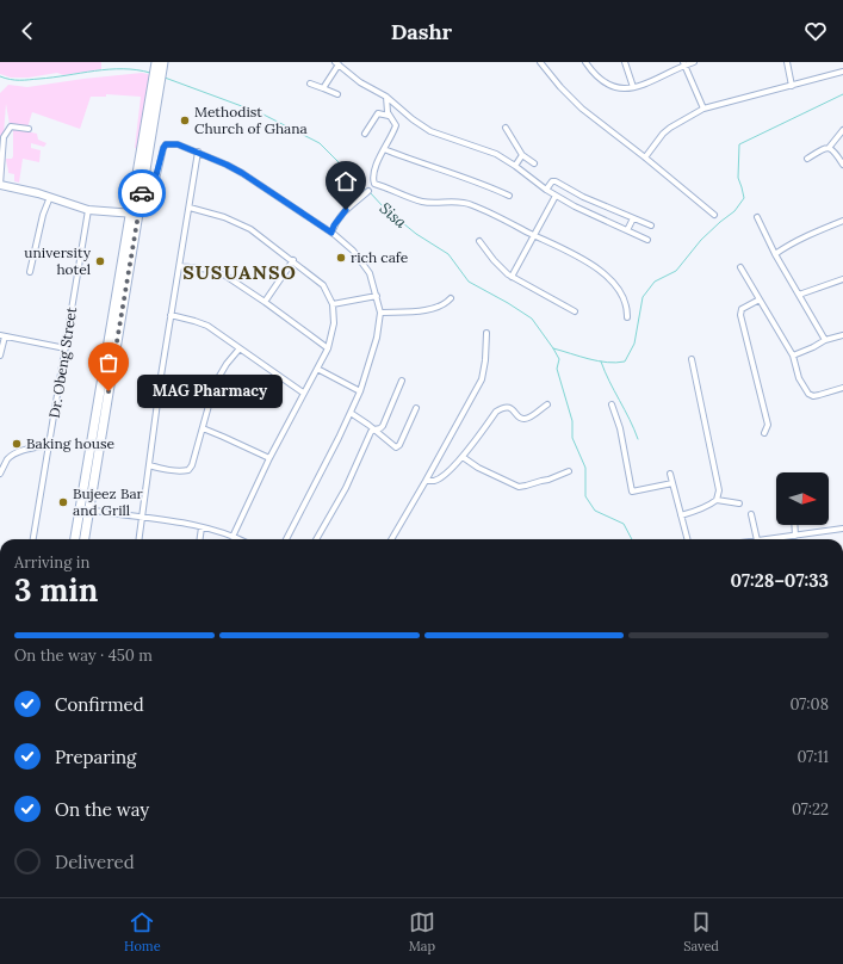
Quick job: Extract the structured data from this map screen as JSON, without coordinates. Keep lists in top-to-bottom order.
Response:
{
  "streets": {
    "street": ["Dr. Obeng Street"]
  },
  "districts": ["SUSUANSO"],
  "water": ["Sisa"],
  "places": [
    "Methodist Church of Ghana",
    "rich cafe",
    "university hotel",
    "MAG Pharmacy",
    "Baking house",
    "Bujeez Bar and Grill"
  ],
  "north": "right",
  "page": {
    "header": "Dashr",
    "bubble": "MAG Pharmacy",
    "heading": ["3 min", "Arriving in", "07:28–07:33"],
    "bar": "On the way · 450 m",
    "list": [
      ["Confirmed", "07:08"],
      ["Preparing", "07:11"],
      ["On the way", "07:22"],
      "Delivered"
    ],
    "tabs": ["Home", "Map", "Saved"]
  }
}
